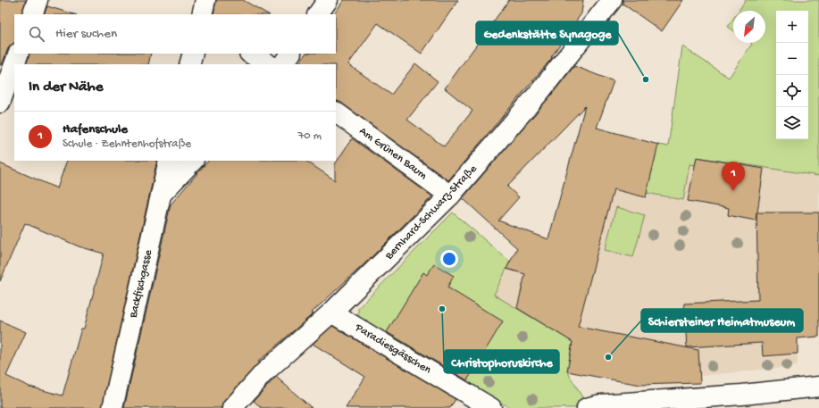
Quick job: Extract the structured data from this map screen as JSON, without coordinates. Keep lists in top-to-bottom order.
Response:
{
  "streets": {
    "street": [
      "Am Grünen Baum",
      "Bernhard-Schwarz-Straße",
      "Backfischgasse",
      "Paradiesgässchen"
    ]
  },
  "crossings": [
    ["Am Grünen Baum", "Bernhard-Schwarz-Straße"],
    ["Bernhard-Schwarz-Straße", "Paradiesgässchen"]
  ],
  "places": ["Gedenkstätte Synagoge", "Christophoruskirche", "Schiersteiner Heimatmuseum"],
  "north": "bottom left",
  "page": {
    "map_buttons": ["+", "−"],
    "search": "Hier suchen",
    "heading": "In der Nähe",
    "list": [
      {
        "mark": "1",
        "name": "Hafenschule",
        "note": "Schule · Zehntenhofstraße",
        "value": "70 m"
      }
    ],
    "pins": "1"
  }
}
